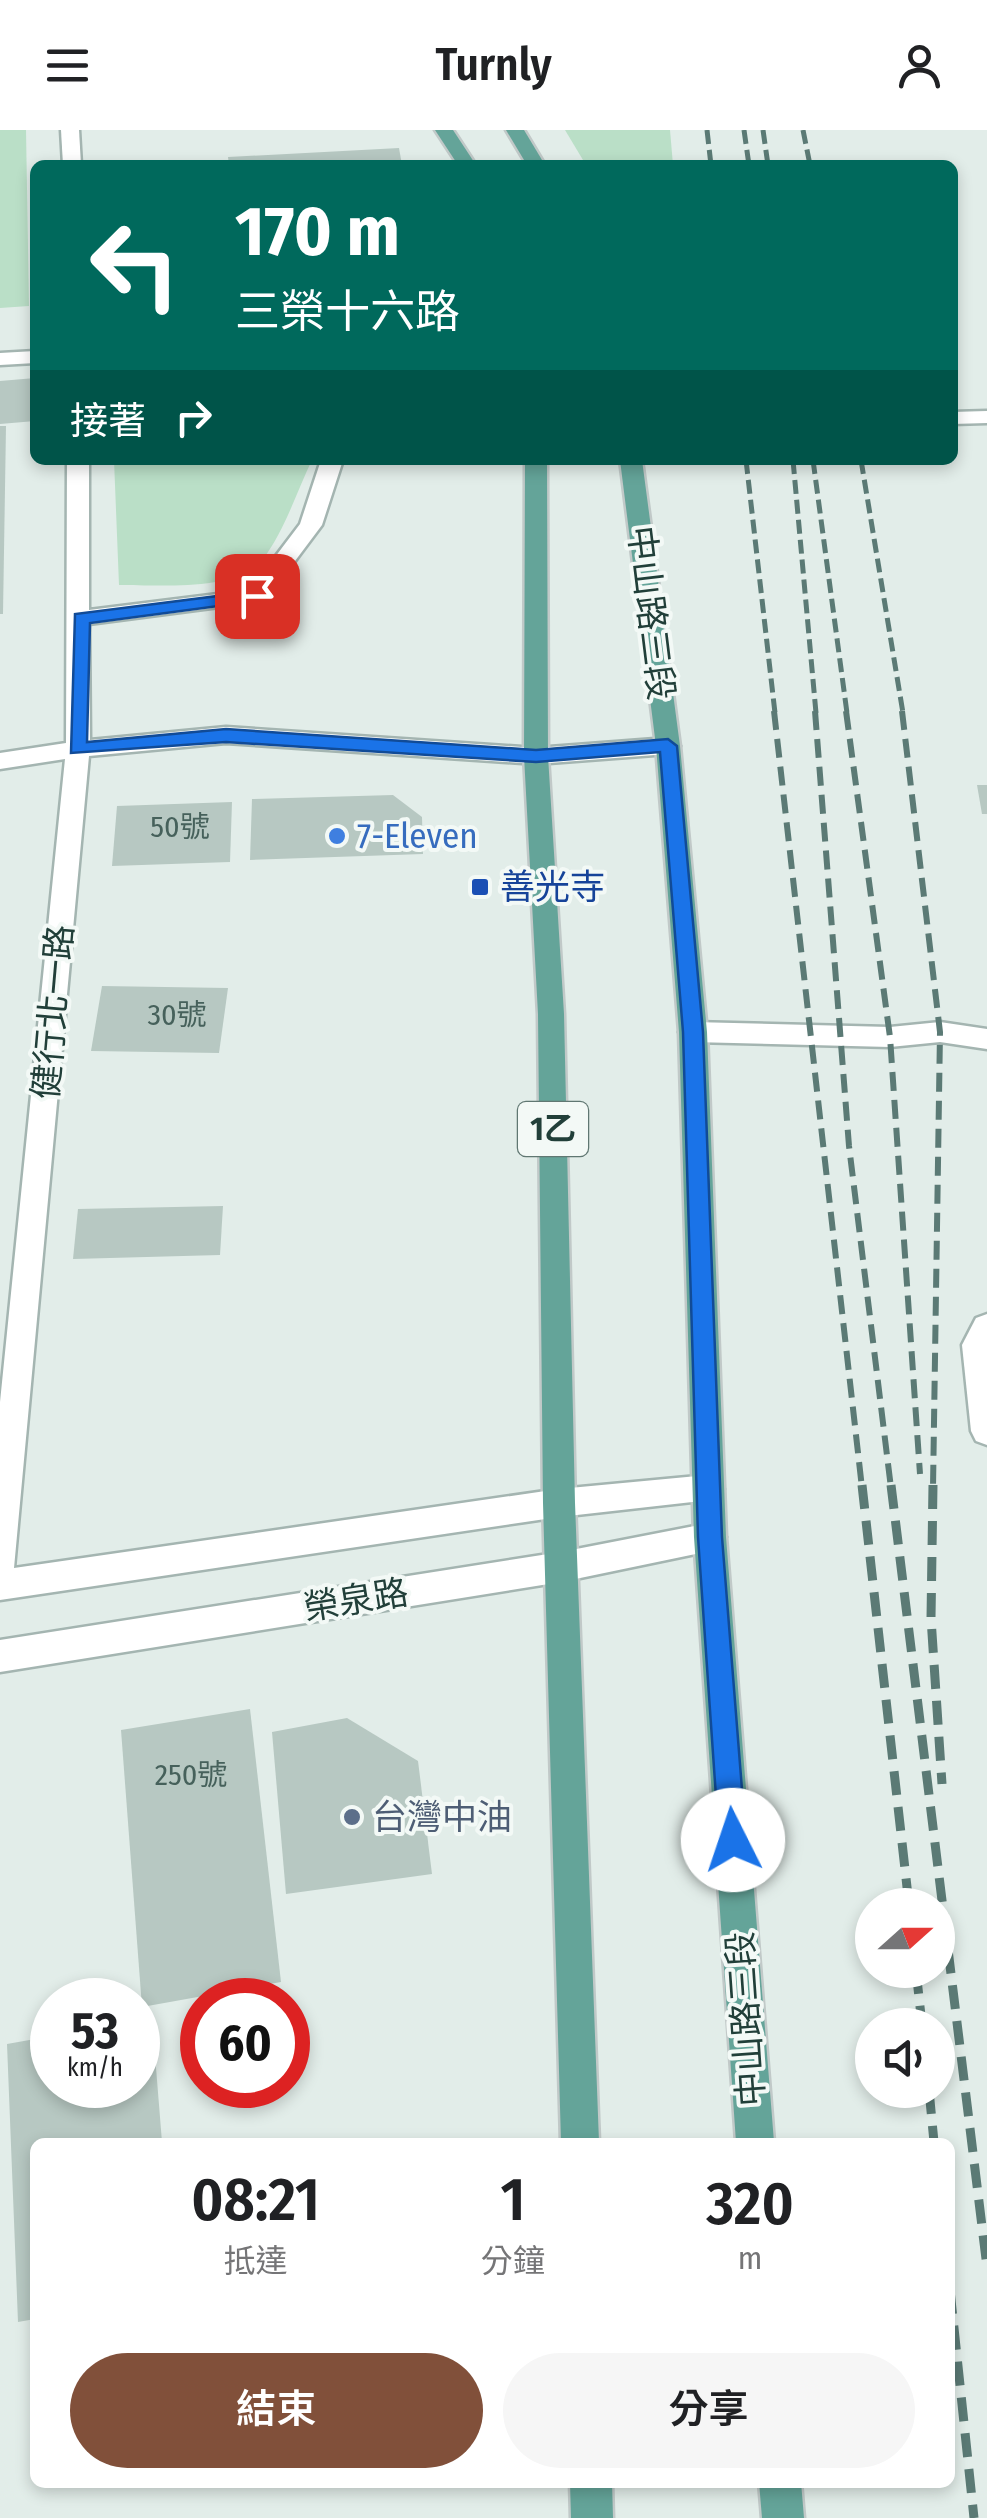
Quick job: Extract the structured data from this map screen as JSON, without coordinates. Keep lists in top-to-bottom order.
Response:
{
  "streets": {
    "main road": ["中山路三段", "1乙"],
    "street": ["健行北一路", "榮泉路"]
  },
  "crossings": [
    ["中山路三段", "榮泉路"],
    ["1乙", "榮泉路"]
  ],
  "places": {
    "other": ["7-Eleven", "台灣中油"],
    "transit": ["善光寺"]
  },
  "house_numbers": ["50號", "30號", "250號"],
  "north": "right",
  "page": {
    "header": "Turnly",
    "turn": ["170 m", "三榮十六路"],
    "then": "接著",
    "speed": "53 km/h",
    "limit": "60",
    "eta": [
      "08:21",
      "抵達",
      "1",
      "分鐘",
      "320",
      "m"
    ],
    "buttons": ["結束", "分享"]
  }
}
